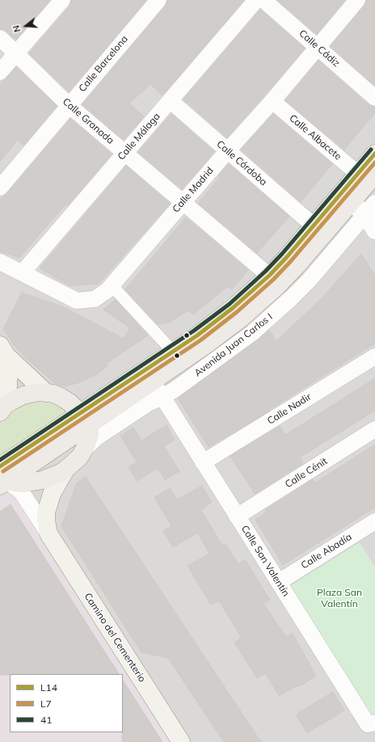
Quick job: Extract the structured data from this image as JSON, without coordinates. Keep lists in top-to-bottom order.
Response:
{
  "streets": {
    "main road": ["Avenida Juan Carlos I", "Camino del Cementerio"],
    "street": [
      "Calle Cádiz",
      "Calle Barcelona",
      "Calle Granada",
      "Calle Málaga",
      "Calle Albacete",
      "Calle Córdoba",
      "Calle Madrid",
      "Calle Nadir",
      "Calle Cénit",
      "Calle Abadía",
      "Calle San Valentín"
    ]
  },
  "crossings": [
    ["Calle Cádiz", "Calle Madrid"],
    ["Calle Barcelona", "Calle Granada"],
    ["Calle Granada", "Calle Málaga"],
    ["Calle Granada", "Calle Madrid"],
    ["Calle Granada", "Avenida Juan Carlos I"],
    ["Calle Málaga", "Calle Córdoba"],
    ["Calle Málaga", "Calle Madrid"],
    ["Calle Albacete", "Calle Madrid"],
    ["Calle Albacete", "Avenida Juan Carlos I"],
    ["Calle Córdoba", "Calle Madrid"],
    ["Calle Córdoba", "Avenida Juan Carlos I"],
    ["Avenida Juan Carlos I", "Calle San Valentín"],
    ["Avenida Juan Carlos I", "Camino del Cementerio"],
    ["Calle Nadir", "Calle San Valentín"],
    ["Calle Cénit", "Calle San Valentín"],
    ["Calle Abadía", "Calle San Valentín"]
  ],
  "parks": ["Plaza San Valentín"],
  "lines": ["transit line 41", "transit line L14", "transit line L7"],
  "legend": ["L14", "L7", "41"],
  "north": "left"
}
